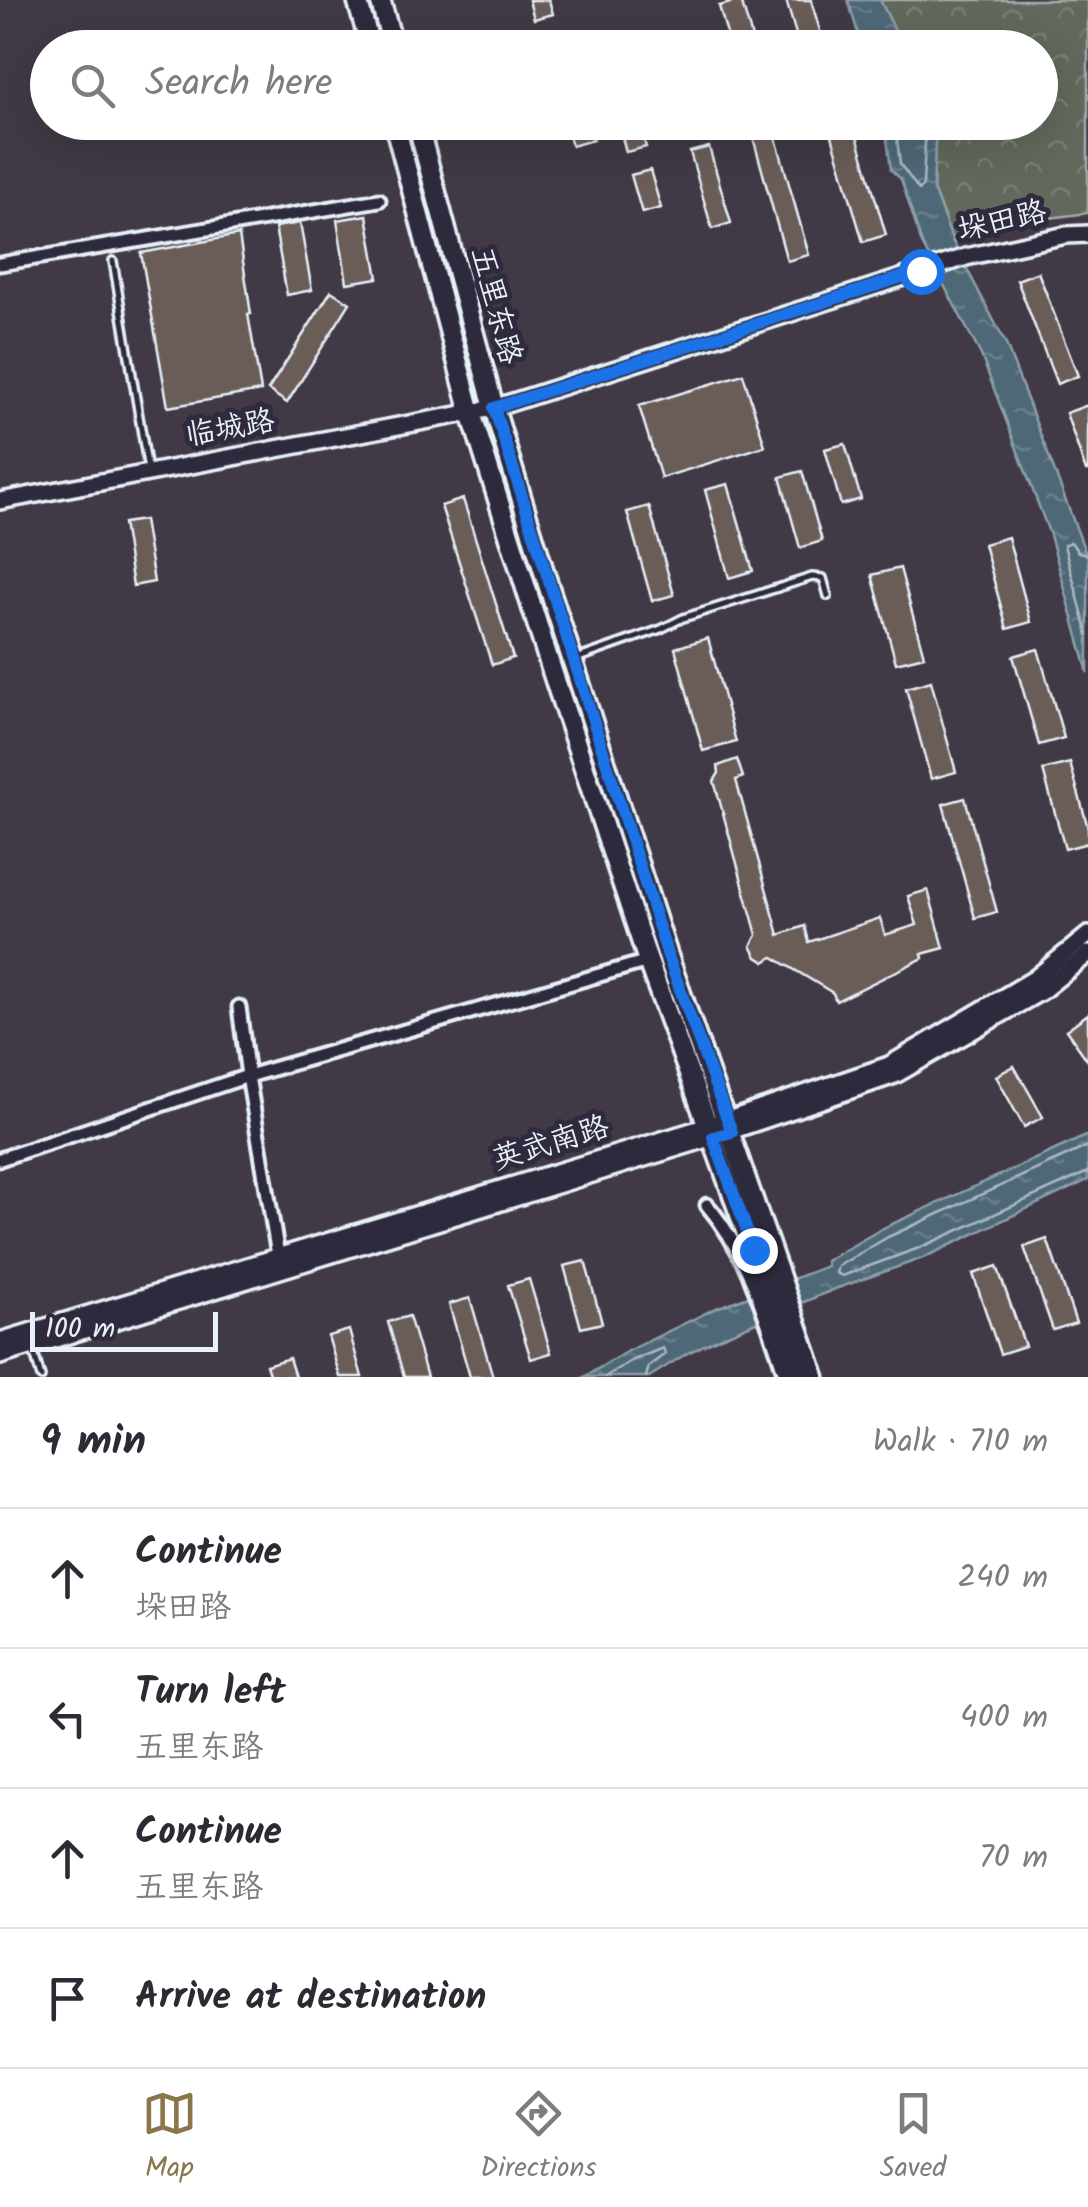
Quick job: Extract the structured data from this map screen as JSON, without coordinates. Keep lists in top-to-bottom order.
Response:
{
  "streets": {
    "main road": [
      "垛田路",
      "五里东路",
      "临城路",
      "英武南路"
    ]
  },
  "crossings": [
    ["垛田路", "五里东路"],
    ["垛田路", "临城路"],
    ["五里东路", "临城路"],
    ["五里东路", "英武南路"]
  ],
  "scale_bar": "100 m",
  "page": {
    "search": "Search here",
    "scale": "100 m",
    "heading": ["9 min", "Walk · 710 m"],
    "list": [
      ["Continue", "垛田路", "240 m"],
      ["Turn left", "五里东路", "400 m"],
      ["Continue", "五里东路", "70 m"],
      "Arrive at destination"
    ],
    "nav": ["Map", "Directions", "Saved"]
  }
}
